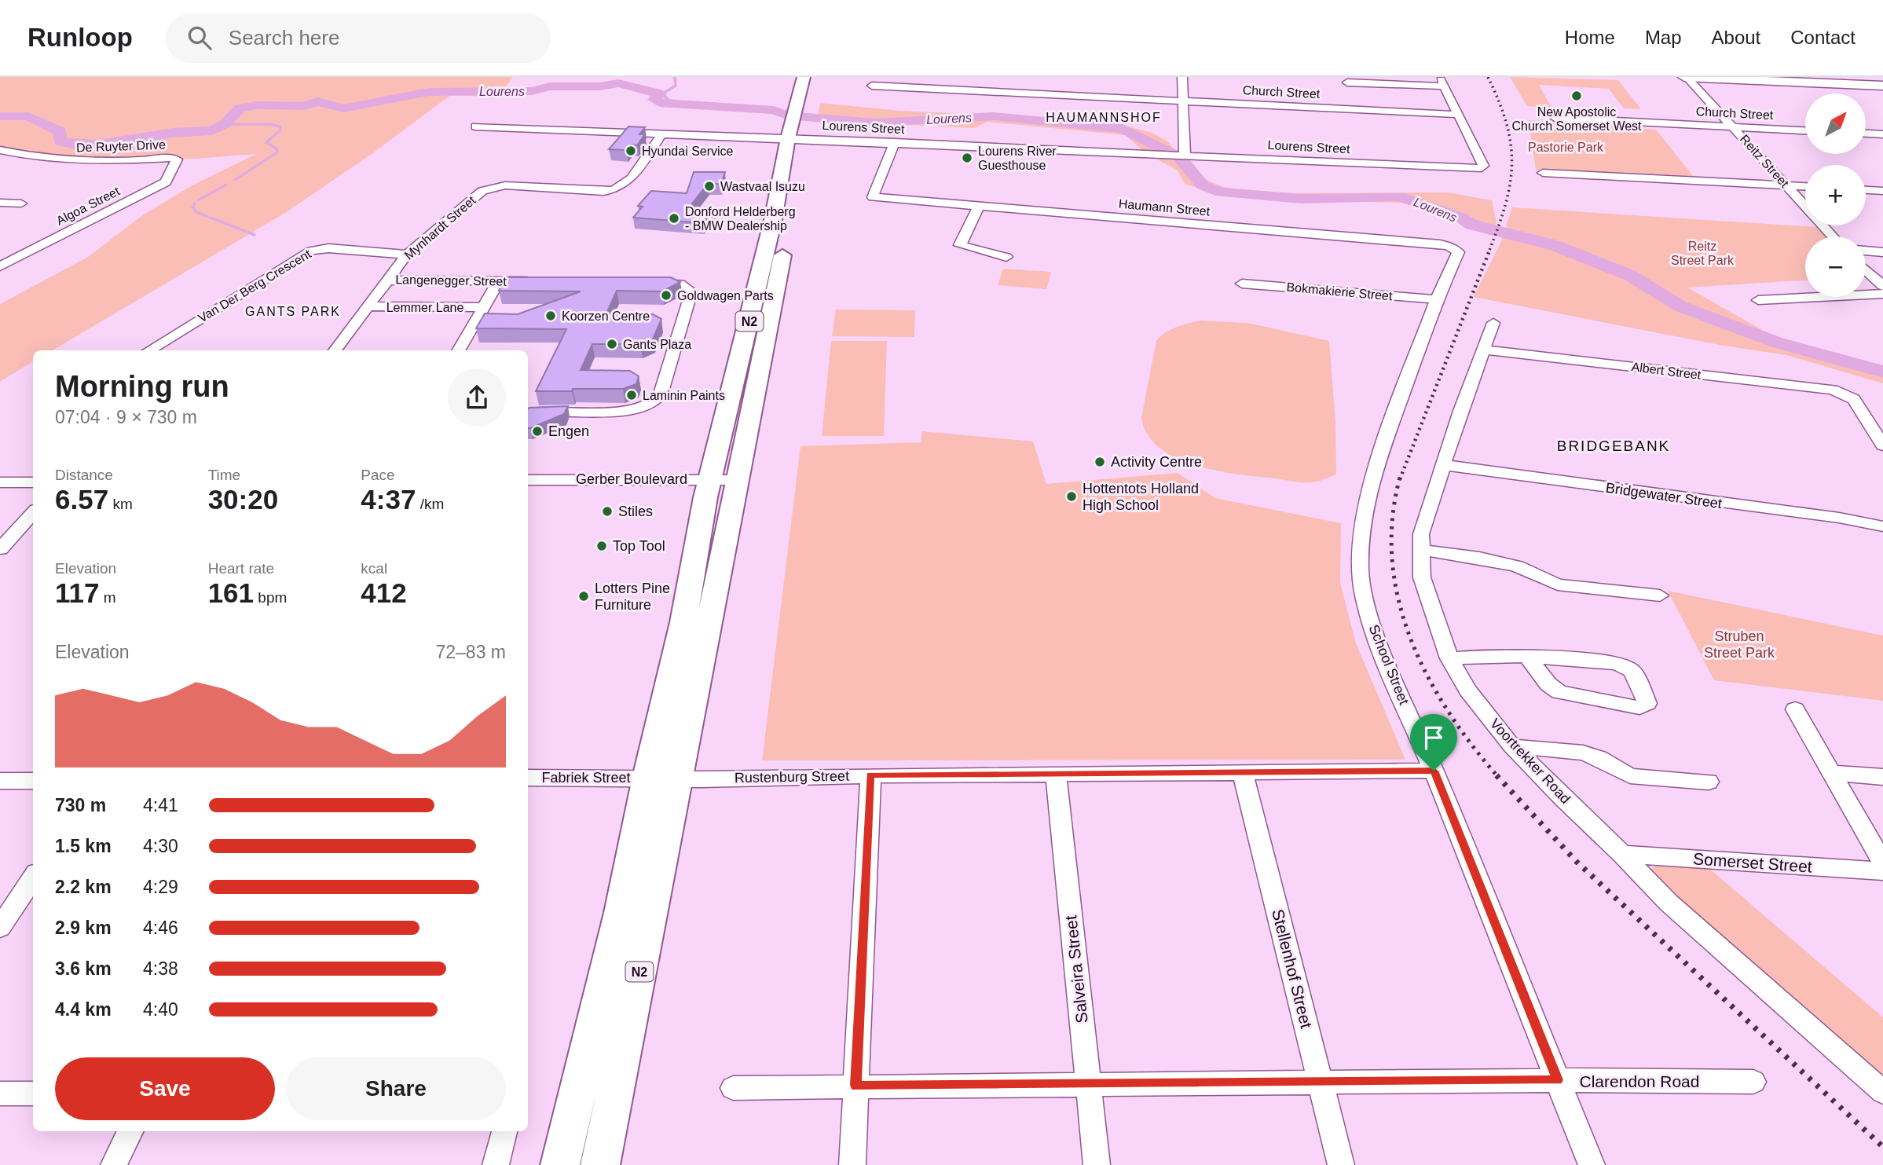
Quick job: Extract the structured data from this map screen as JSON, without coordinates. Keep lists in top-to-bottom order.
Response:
{
  "streets": {
    "highway": ["N2"],
    "street": [
      "Church Street",
      "Lourens Street",
      "De Ruyter Drive",
      "Reitz Street",
      "Algoa Street",
      "Haumann Street",
      "Mynhardt Street",
      "Langenegger Street",
      "Van Der Berg Crescent",
      "Bokmakierie Street",
      "Lemmer Lane",
      "Albert Street",
      "Gerber Boulevard",
      "Bridgewater Street",
      "School Street",
      "Voortrekker Road",
      "Rustenburg Street",
      "Fabriek Street",
      "Somerset Street",
      "Stellenhof Street",
      "Salveira Street",
      "Clarendon Road"
    ]
  },
  "crossings": [
    ["Church Street", "Lourens Street"],
    ["Church Street", "Reitz Street"],
    ["Lourens Street", "Haumann Street"],
    ["Lourens Street", "Mynhardt Street"],
    ["Lourens Street", "N2"],
    ["De Ruyter Drive", "Algoa Street"],
    ["Haumann Street", "School Street"],
    ["Mynhardt Street", "Langenegger Street"],
    ["Mynhardt Street", "Van Der Berg Crescent"],
    ["Mynhardt Street", "Lemmer Lane"],
    ["Bokmakierie Street", "School Street"],
    ["N2", "Gerber Boulevard"],
    ["N2", "Rustenburg Street"],
    ["N2", "Fabriek Street"],
    ["Albert Street", "Voortrekker Road"],
    ["Bridgewater Street", "Voortrekker Road"],
    ["School Street", "Rustenburg Street"],
    ["School Street", "Clarendon Road"],
    ["Voortrekker Road", "Somerset Street"],
    ["Rustenburg Street", "Fabriek Street"],
    ["Rustenburg Street", "Stellenhof Street"],
    ["Rustenburg Street", "Salveira Street"],
    ["Stellenhof Street", "Clarendon Road"],
    ["Salveira Street", "Clarendon Road"]
  ],
  "districts": ["HAUMANNSHOF", "GANTS PARK", "BRIDGEBANK"],
  "water": ["Lourens"],
  "parks": ["Pastorie Park", "Reitz Street Park", "Struben Street Park"],
  "places": [
    "New Apostolic Church Somerset West",
    "Hyundai Service",
    "Lourens River Guesthouse",
    "Wastvaal Isuzu",
    "Donford Helderberg - BMW Dealership",
    "Goldwagen Parts",
    "Koorzen Centre",
    "Gants Plaza",
    "Laminin Paints",
    "Engen",
    "Activity Centre",
    "Hottentots Holland High School",
    "Stiles",
    "Top Tool",
    "Lotters Pine Furniture"
  ],
  "north": "top right",
  "page": {
    "header": "Runloop",
    "search": "Search here",
    "nav": [
      "Home",
      "Map",
      "About",
      "Contact"
    ],
    "map_buttons": ["+", "−"],
    "heading": ["Morning run", "07:04 · 9 × 730 m"],
    "stats": [
      ["Distance", "6.57 km"],
      ["Time", "30:20"],
      ["Pace", "4:37 /km"],
      ["Elevation", "117 m"],
      ["Heart rate", "161 bpm"],
      ["kcal", "412"]
    ],
    "chart": ["Elevation", "72–83 m"],
    "list": [
      {
        "name": "730 m",
        "note": "4:41"
      },
      {
        "name": "1.5 km",
        "note": "4:30"
      },
      {
        "name": "2.2 km",
        "note": "4:29"
      },
      {
        "name": "2.9 km",
        "note": "4:46"
      },
      {
        "name": "3.6 km",
        "note": "4:38"
      },
      {
        "name": "4.4 km",
        "note": "4:40"
      }
    ],
    "buttons": ["Save", "Share"]
  }
}
